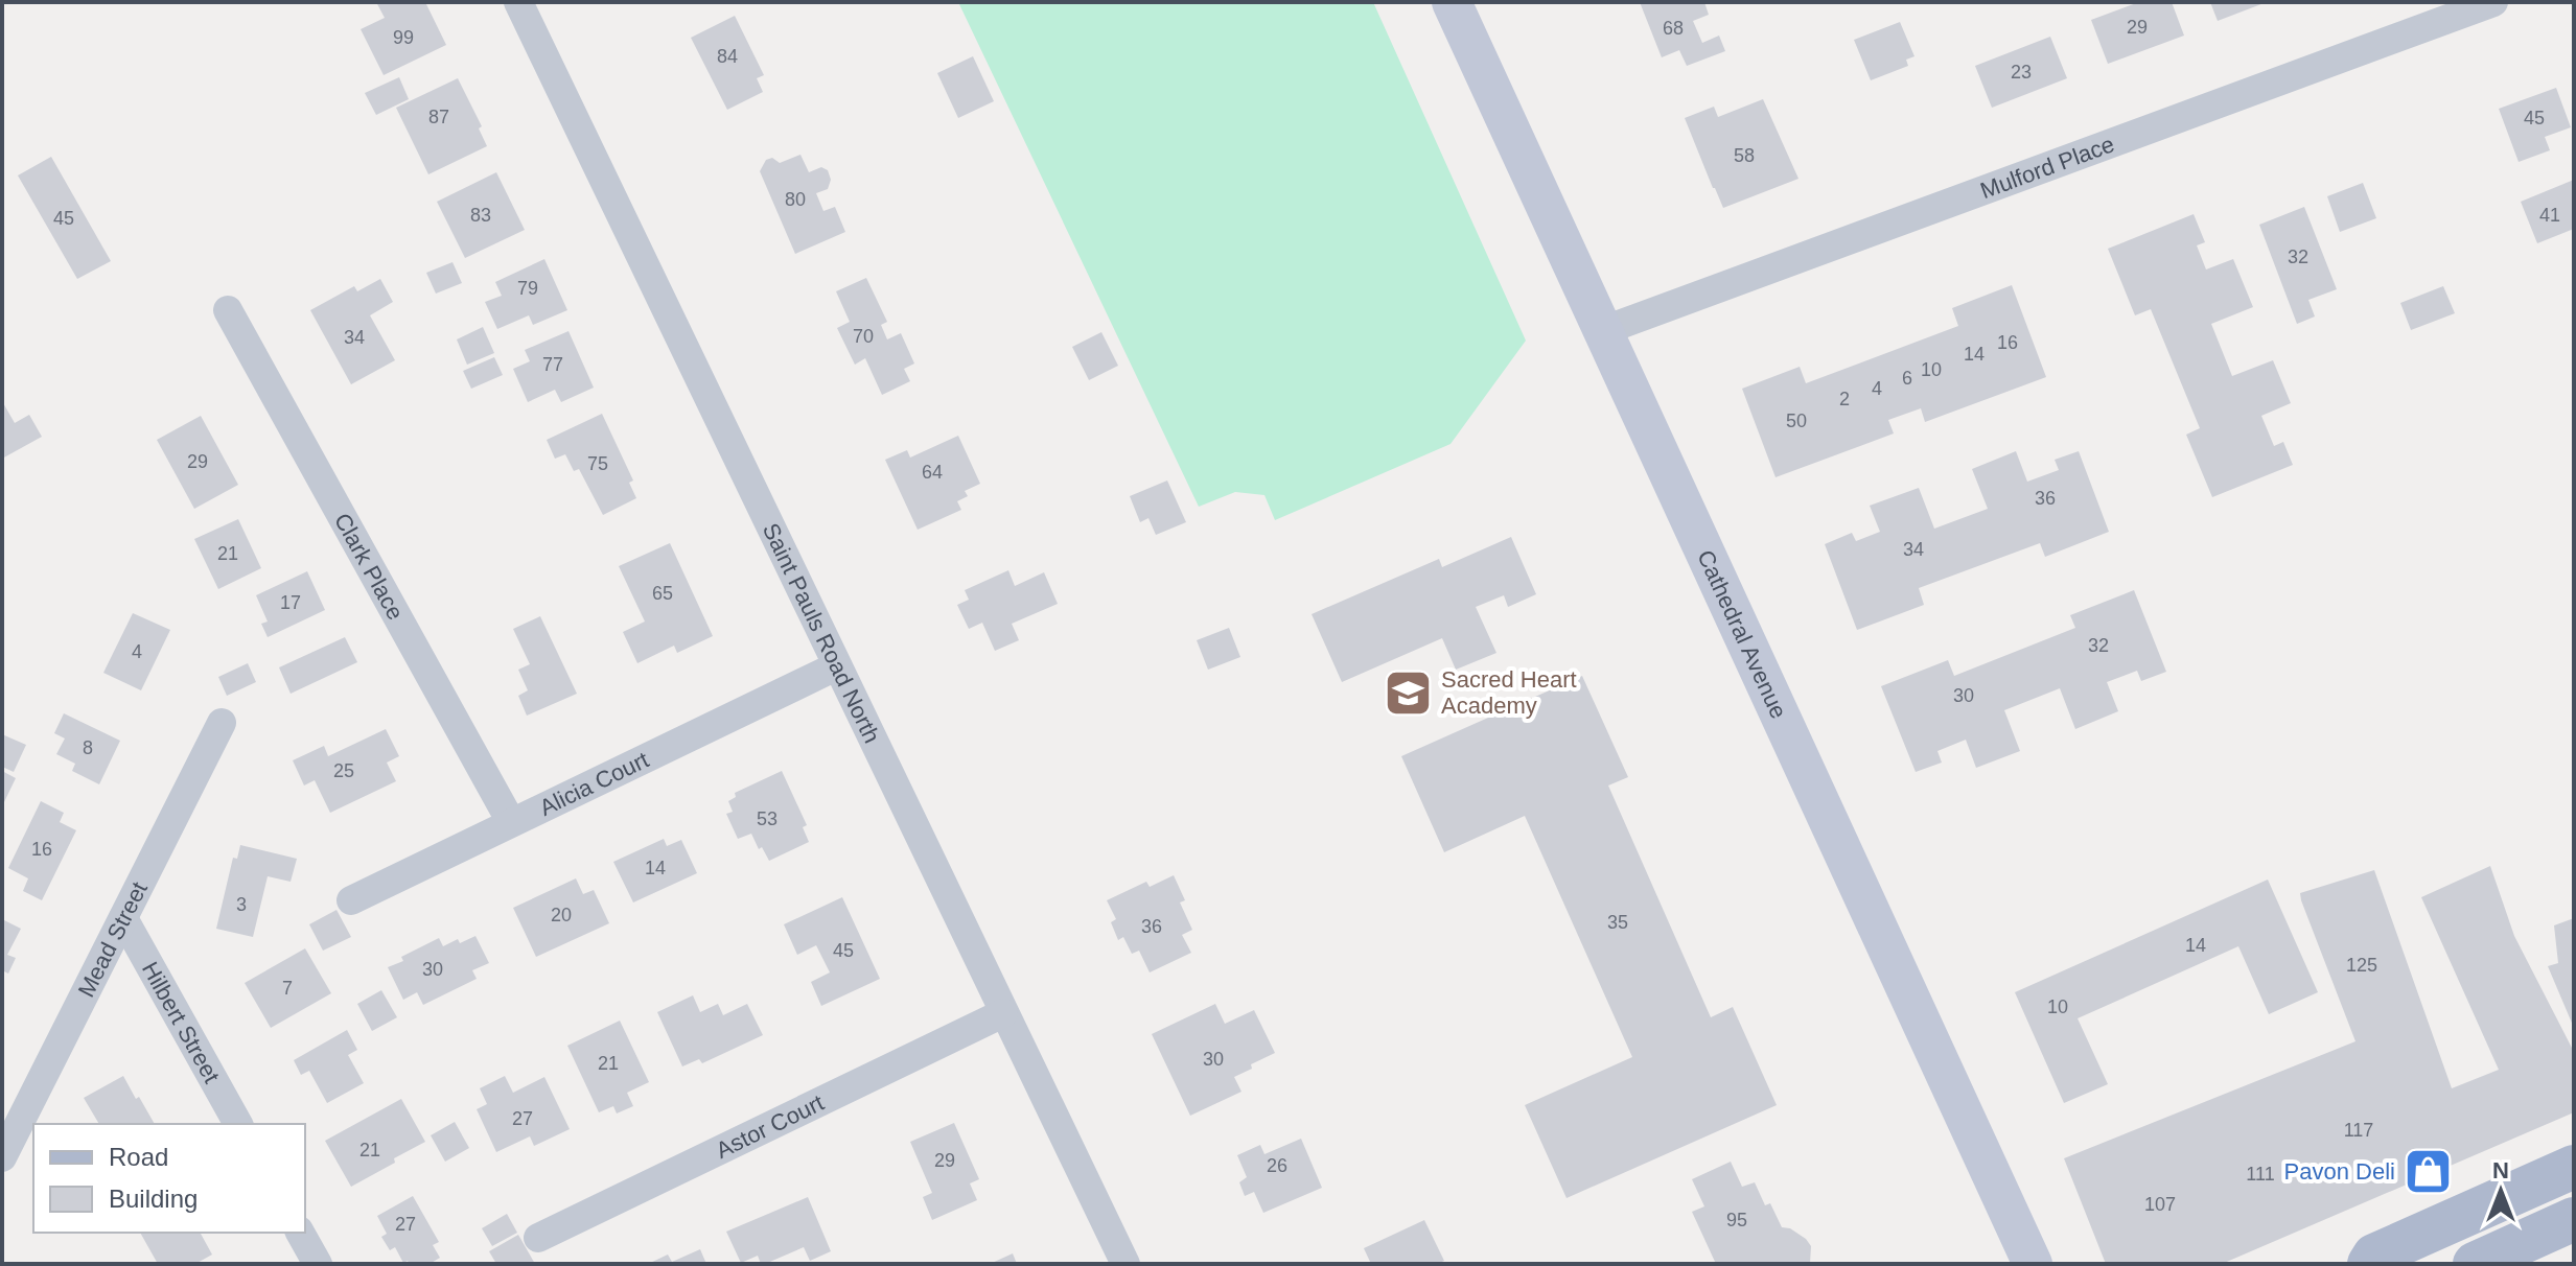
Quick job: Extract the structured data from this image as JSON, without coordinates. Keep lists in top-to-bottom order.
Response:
{
  "streets": {
    "street": [
      "Mulford Place",
      "Clark Place",
      "Saint Pauls Road North",
      "Cathedral Avenue",
      "Alicia Court",
      "Mead Street",
      "Hilbert Street",
      "Astor Court"
    ]
  },
  "crossings": [
    ["Mulford Place", "Cathedral Avenue"],
    ["Clark Place", "Alicia Court"],
    ["Saint Pauls Road North", "Alicia Court"],
    ["Saint Pauls Road North", "Astor Court"],
    ["Mead Street", "Hilbert Street"]
  ],
  "places": {
    "school or university": ["Sacred Heart Academy"],
    "shop": ["Pavon Deli"]
  },
  "house_numbers": [
    "29",
    "68",
    "99",
    "84",
    "23",
    "87",
    "45",
    "58",
    "80",
    "83",
    "41",
    "45",
    "32",
    "79",
    "70",
    "34",
    "16",
    "14",
    "77",
    "10",
    "6",
    "4",
    "2",
    "50",
    "29",
    "75",
    "64",
    "36",
    "34",
    "21",
    "65",
    "17",
    "32",
    "4",
    "30",
    "8",
    "25",
    "53",
    "16",
    "14",
    "3",
    "20",
    "35",
    "36",
    "14",
    "45",
    "125",
    "30",
    "7",
    "10",
    "30",
    "21",
    "27",
    "117",
    "21",
    "29",
    "26",
    "111",
    "107",
    "95",
    "27"
  ],
  "legend": ["Road", "Building"],
  "north": "top"
}
